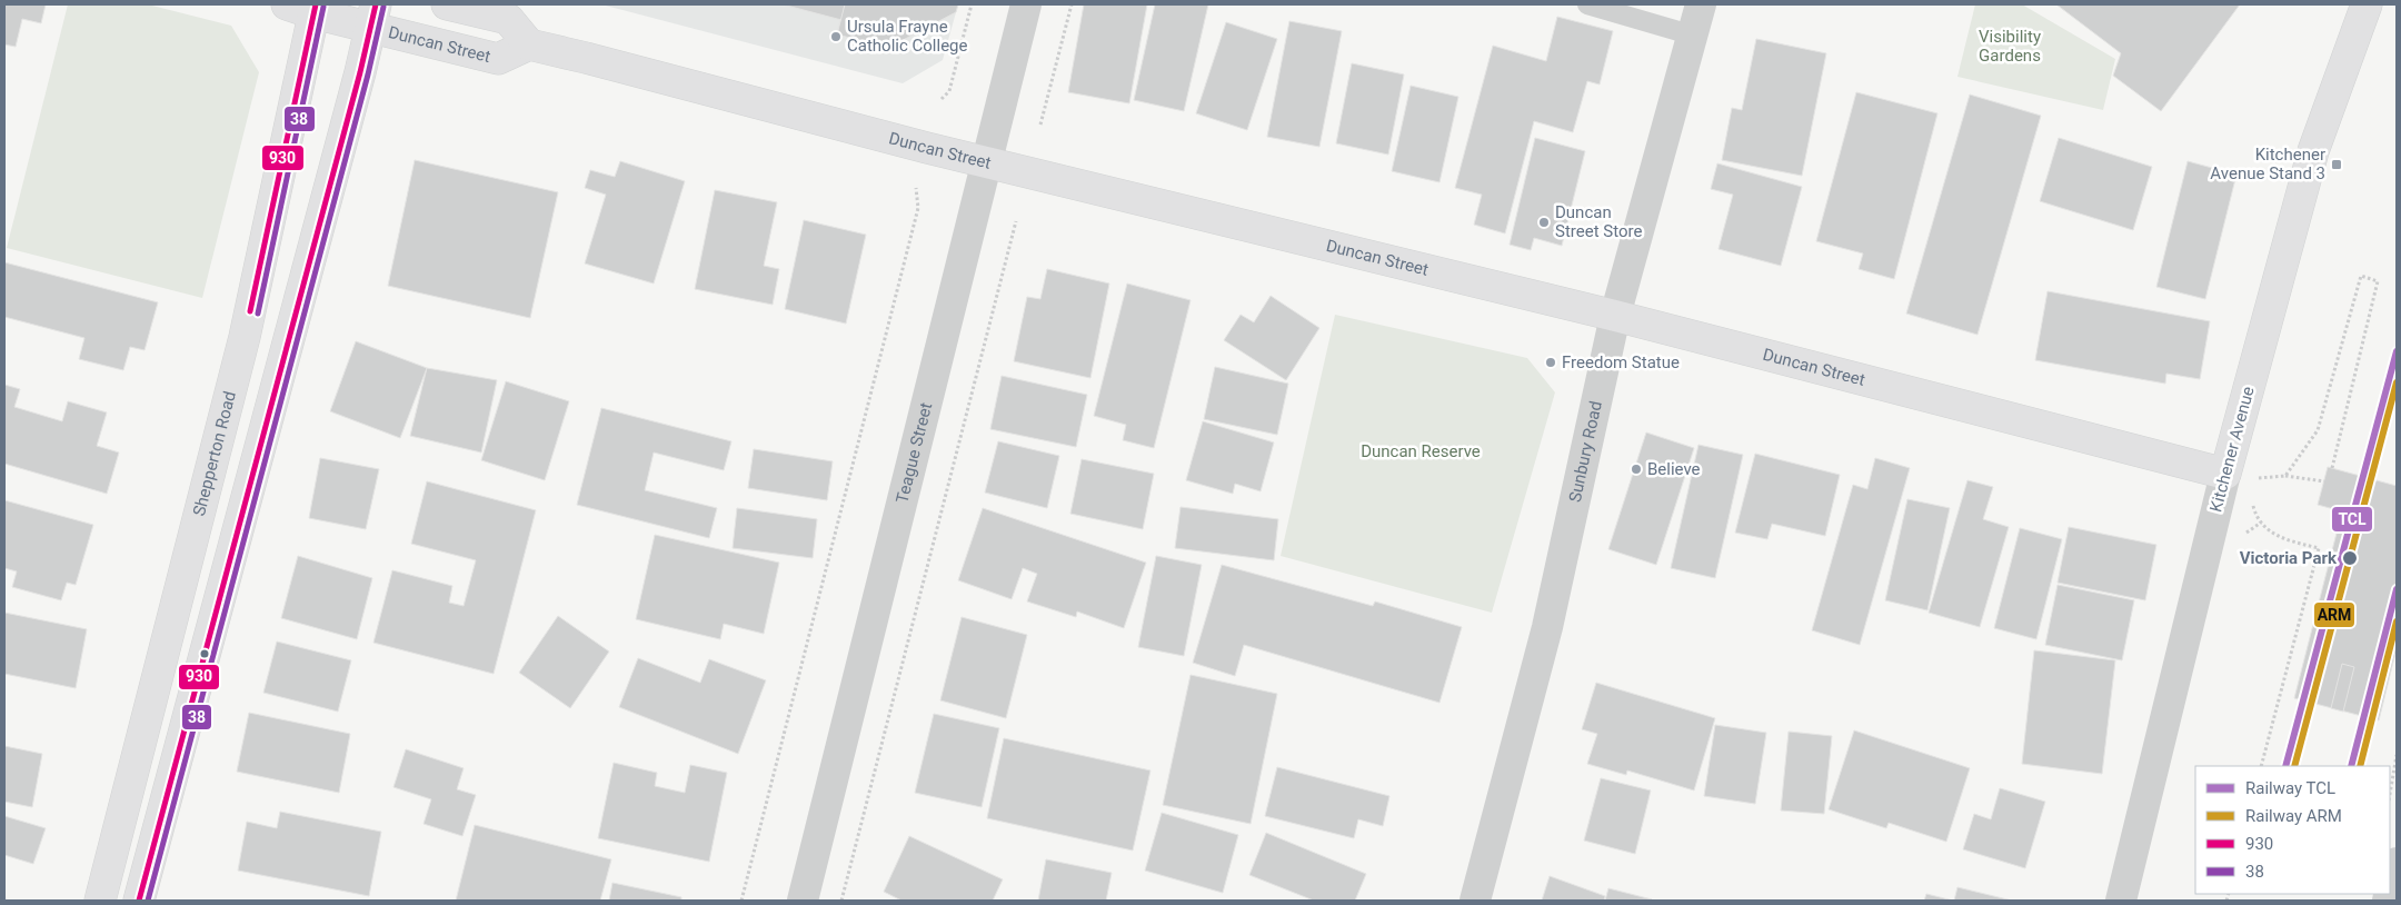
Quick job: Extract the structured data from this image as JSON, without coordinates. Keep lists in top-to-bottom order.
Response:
{
  "streets": {
    "main road": ["Duncan Street", "Kitchener Avenue", "Shepperton Road"],
    "street": ["Sunbury Road", "Teague Street"]
  },
  "crossings": [
    ["Duncan Street", "Kitchener Avenue"],
    ["Duncan Street", "Sunbury Road"],
    ["Duncan Street", "Teague Street"],
    ["Duncan Street", "Shepperton Road"]
  ],
  "parks": ["Visibility Gardens", "Duncan Reserve"],
  "places": {
    "other": [
      "Ursula Frayne Catholic College",
      "Duncan Street Store",
      "Freedom Statue",
      "Believe",
      "Victoria Park"
    ],
    "transit": ["Kitchener Avenue Stand 3"]
  },
  "lines": [
    "transit line 930",
    "transit line 38",
    "rail line TCL",
    "rail line ARM"
  ],
  "legend": [
    "Railway TCL",
    "Railway ARM",
    "930",
    "38"
  ]
}
